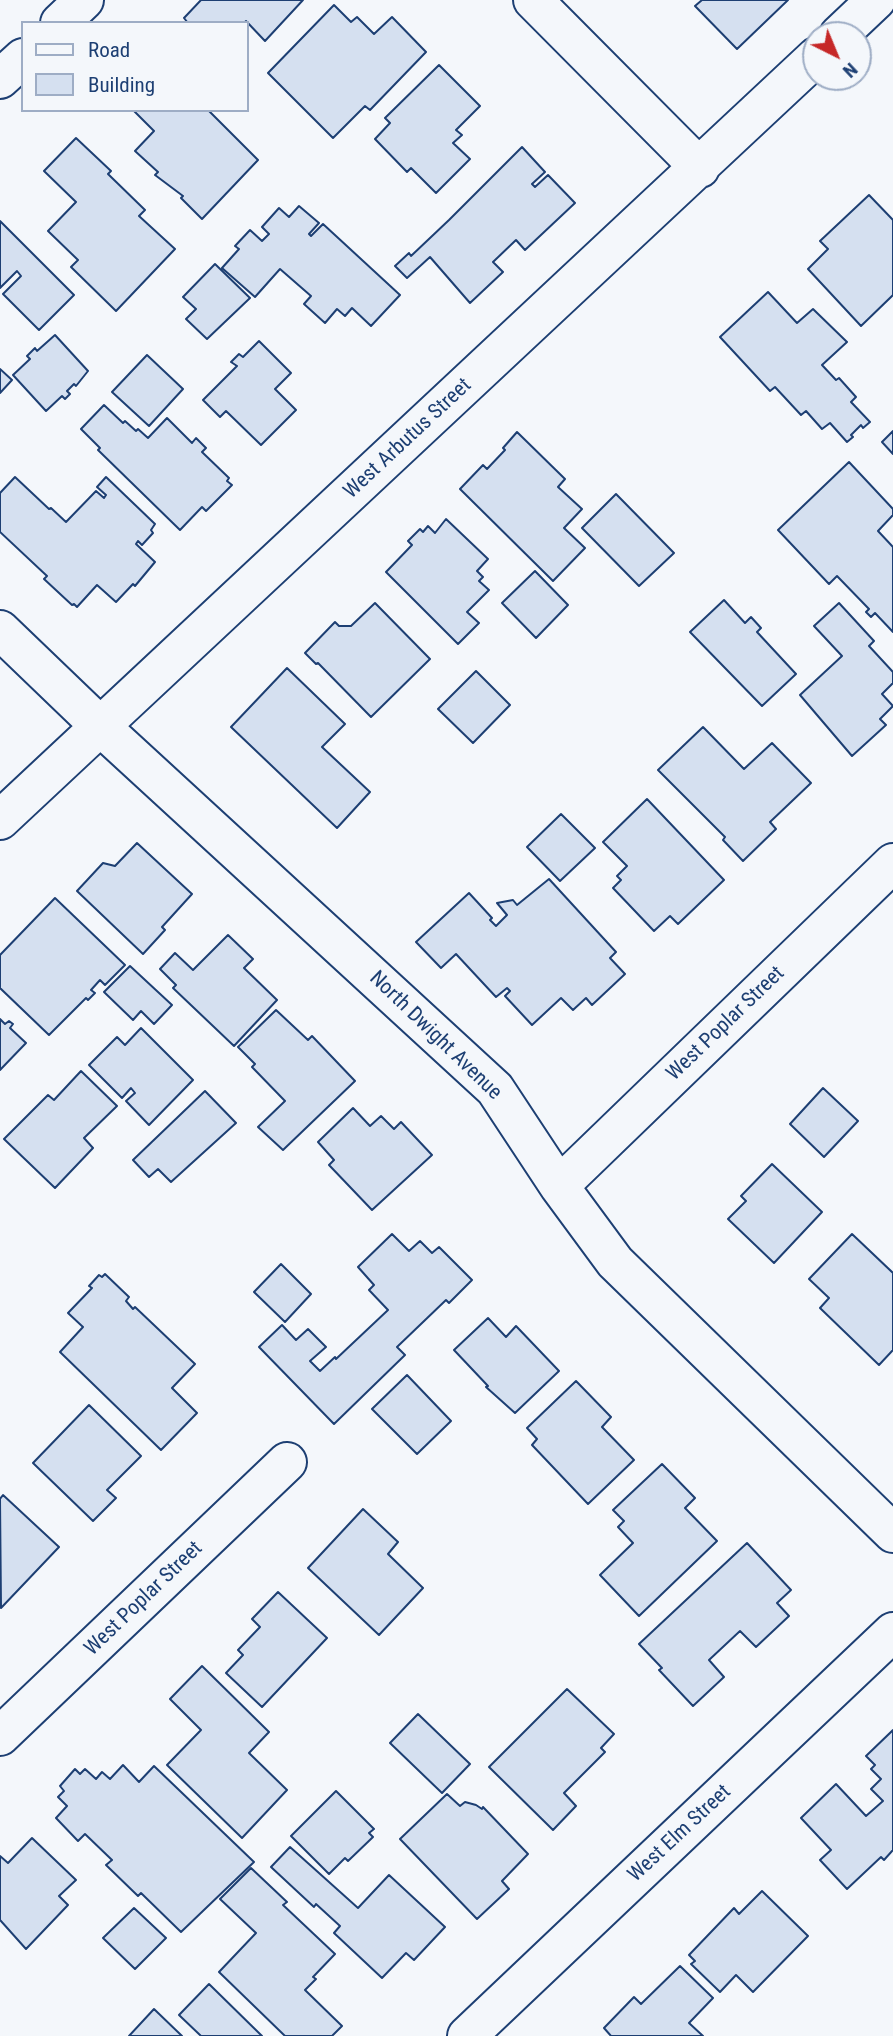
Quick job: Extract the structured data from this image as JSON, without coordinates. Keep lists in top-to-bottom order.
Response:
{
  "streets": {
    "street": [
      "West Arbutus Street",
      "West Poplar Street",
      "North Dwight Avenue",
      "West Elm Street"
    ]
  },
  "crossings": [
    ["West Arbutus Street", "North Dwight Avenue"],
    ["West Poplar Street", "North Dwight Avenue"]
  ],
  "legend": ["Road", "Building"],
  "north": "bottom right"
}
